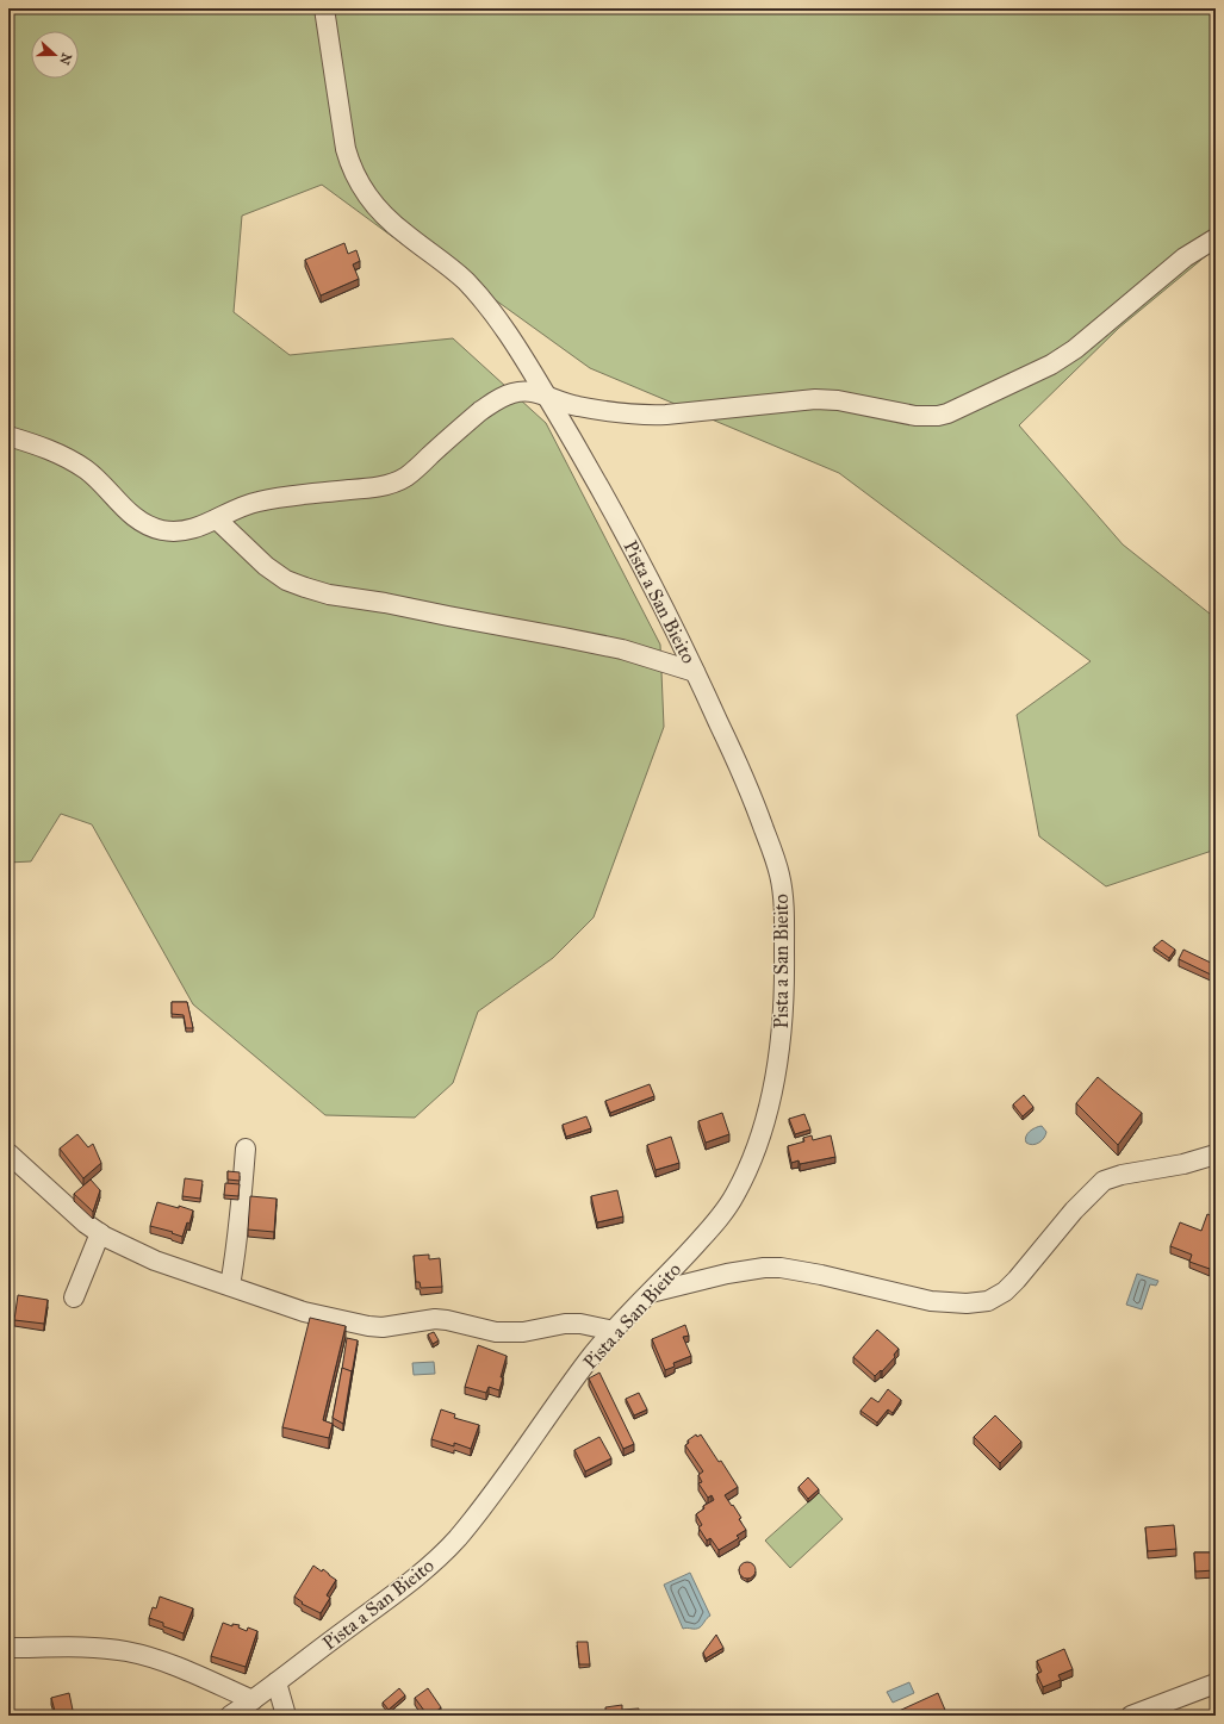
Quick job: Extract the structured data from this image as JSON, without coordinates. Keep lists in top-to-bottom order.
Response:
{
  "streets": {
    "street": ["Pista a San Bieito"]
  },
  "north": "right"
}
